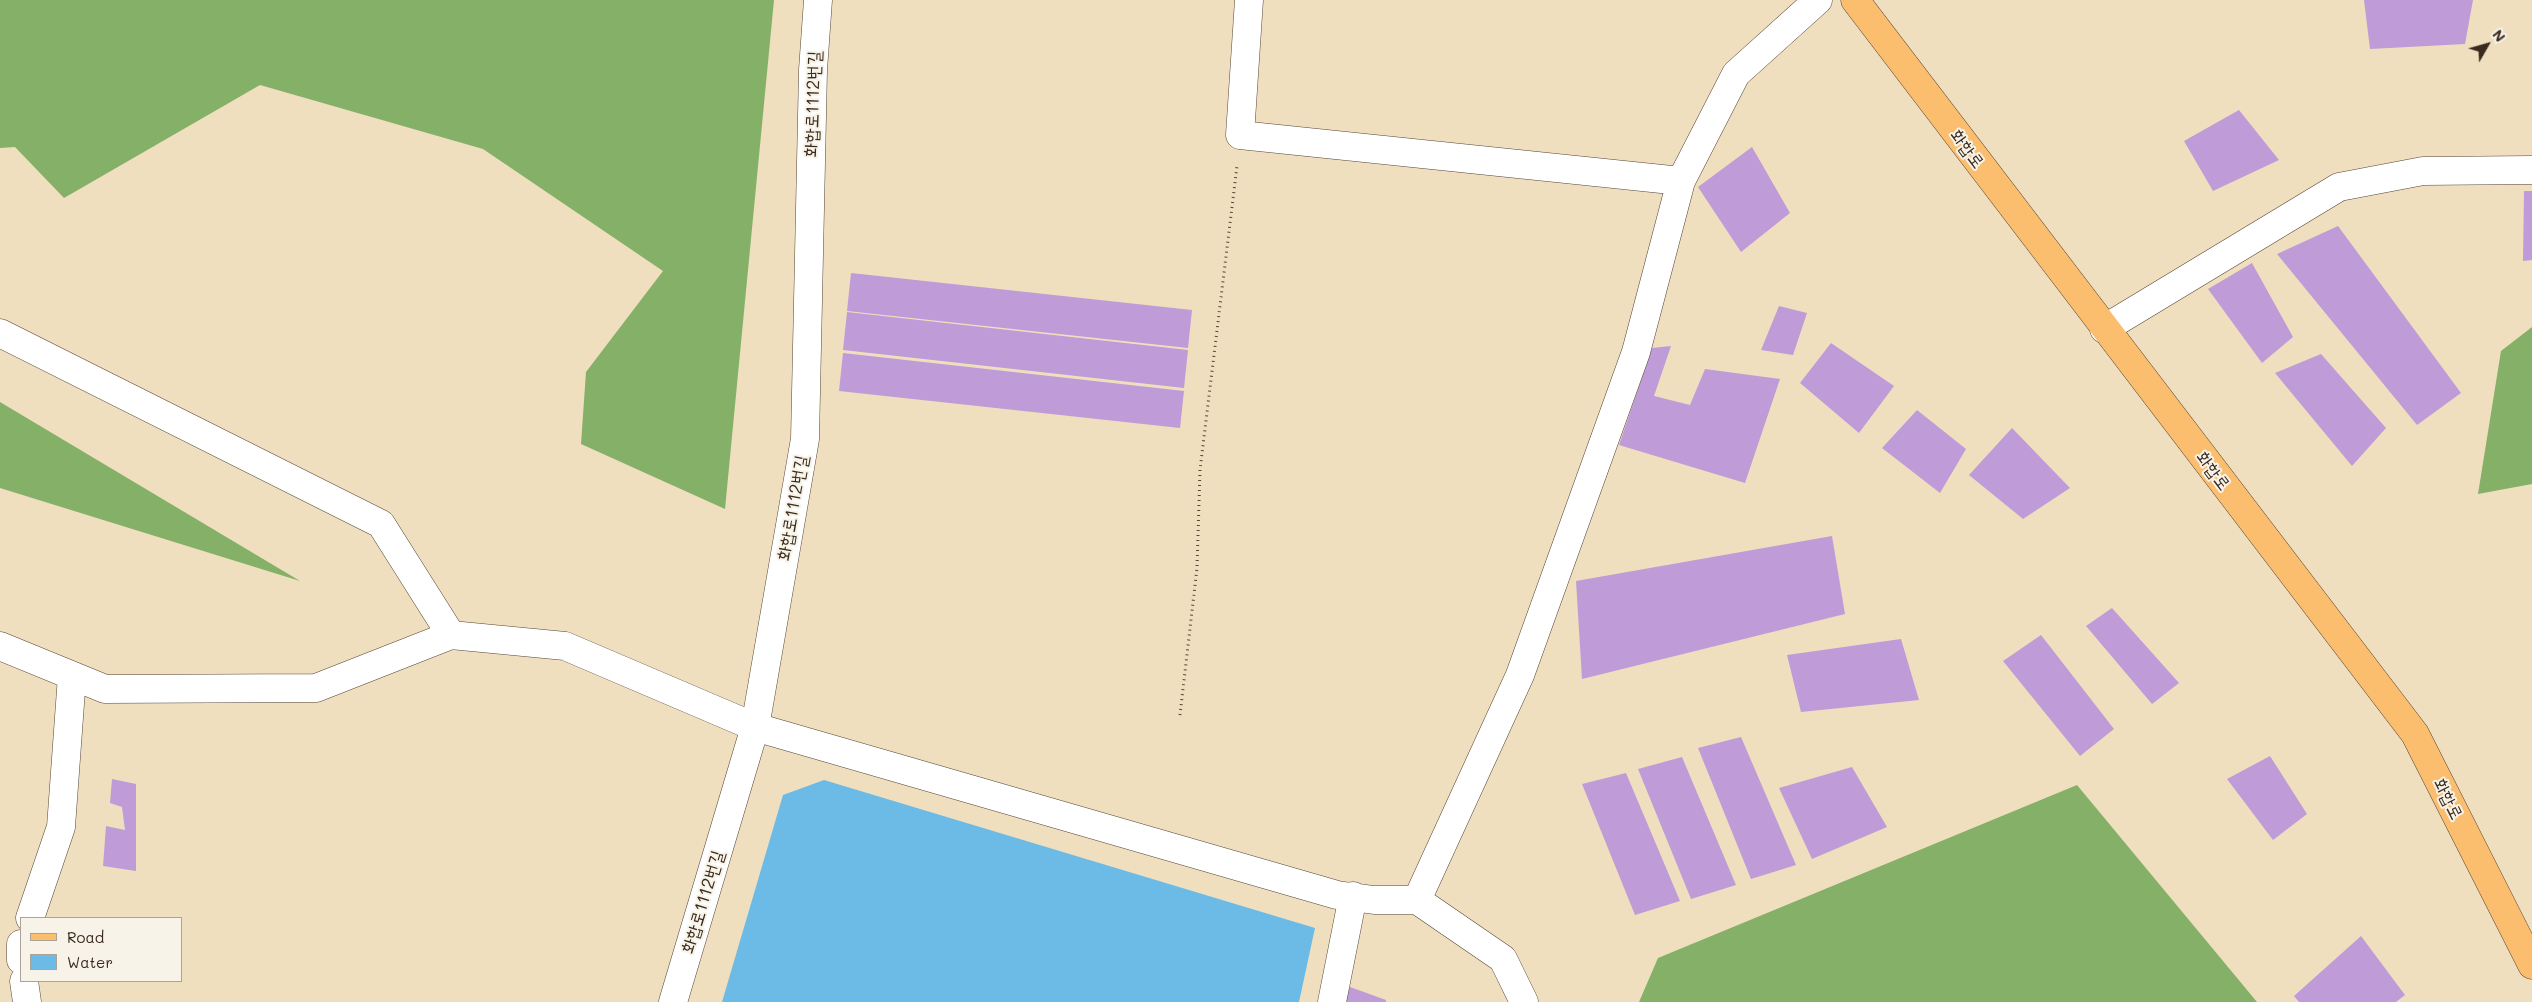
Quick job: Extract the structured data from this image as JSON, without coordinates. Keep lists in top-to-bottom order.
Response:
{
  "streets": {
    "main road": ["화합로"],
    "street": ["화합로1112번길"]
  },
  "legend": ["Road", "Water"],
  "north": "top right"
}
